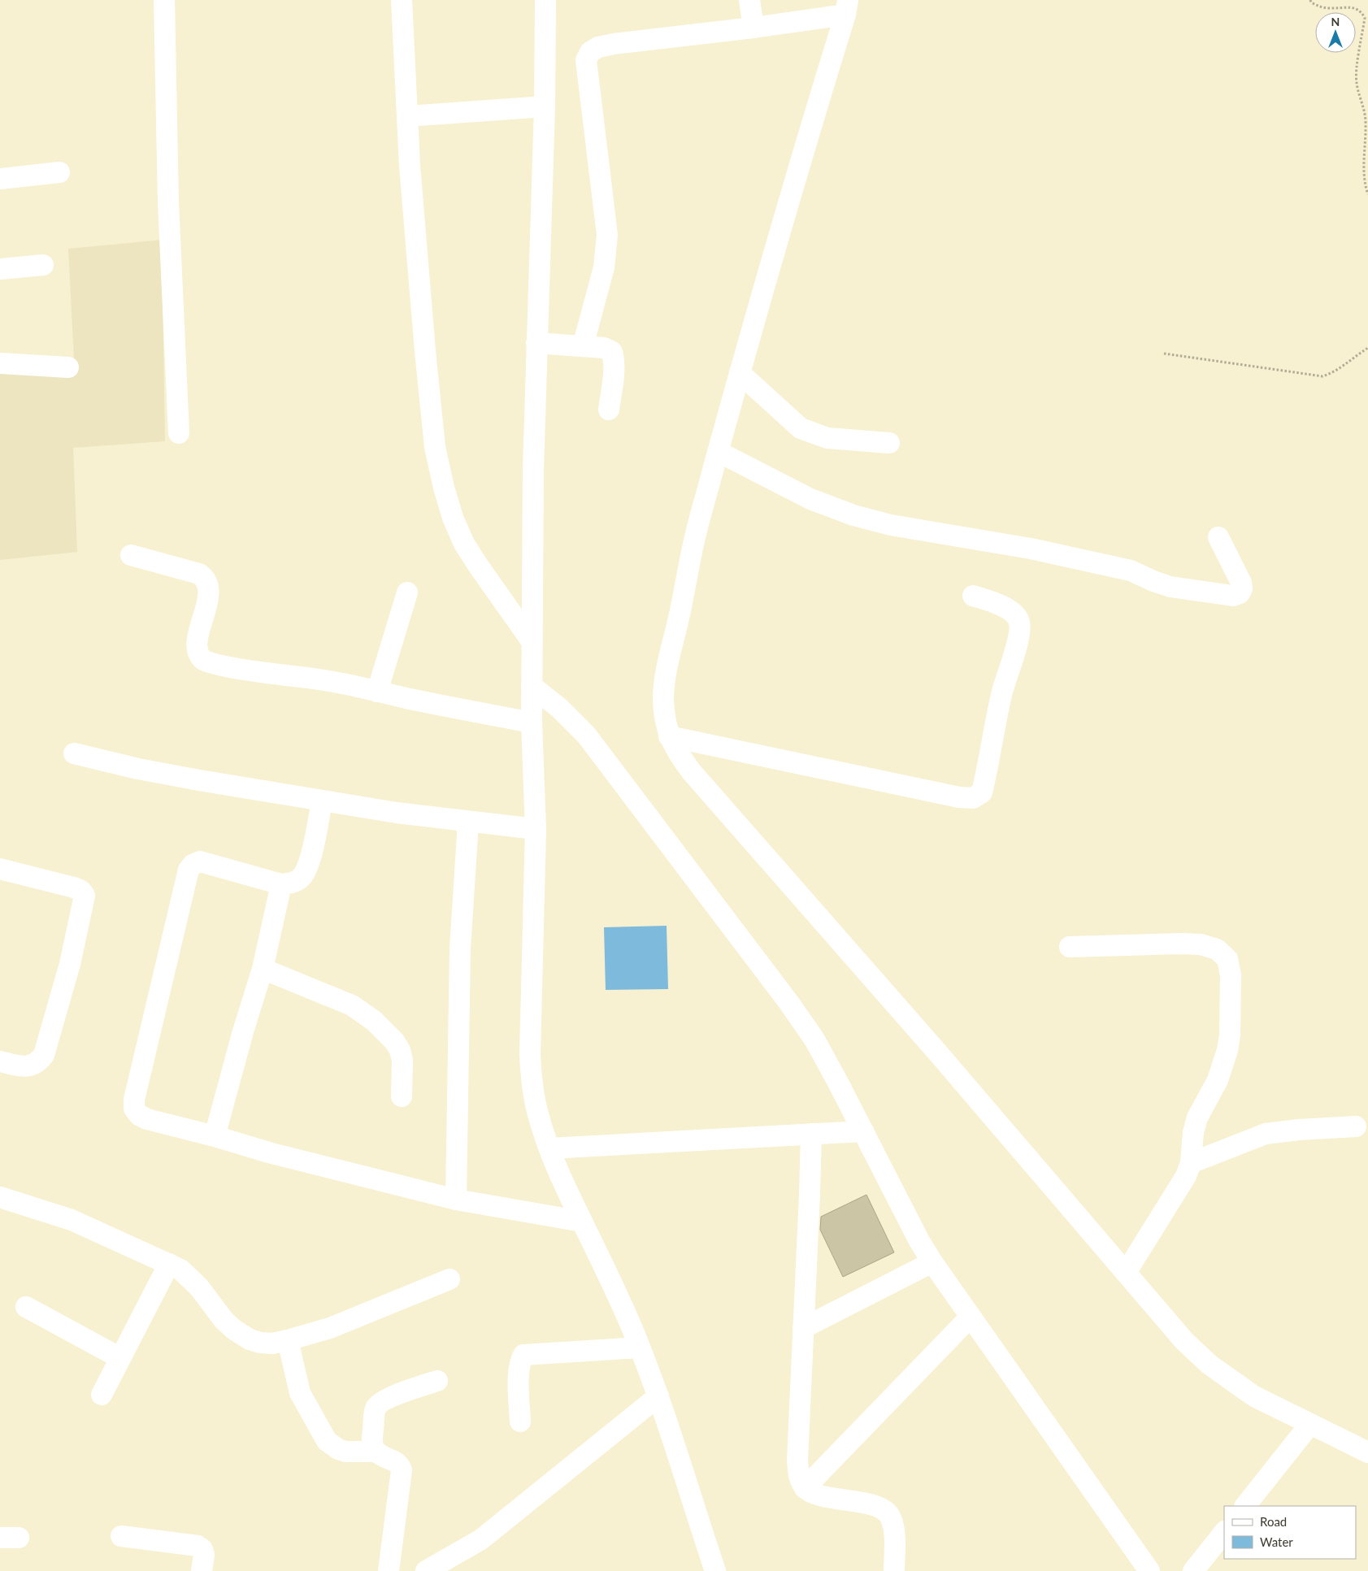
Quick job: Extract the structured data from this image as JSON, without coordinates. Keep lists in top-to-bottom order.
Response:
{
  "legend": ["Road", "Water"],
  "north": "top"
}
